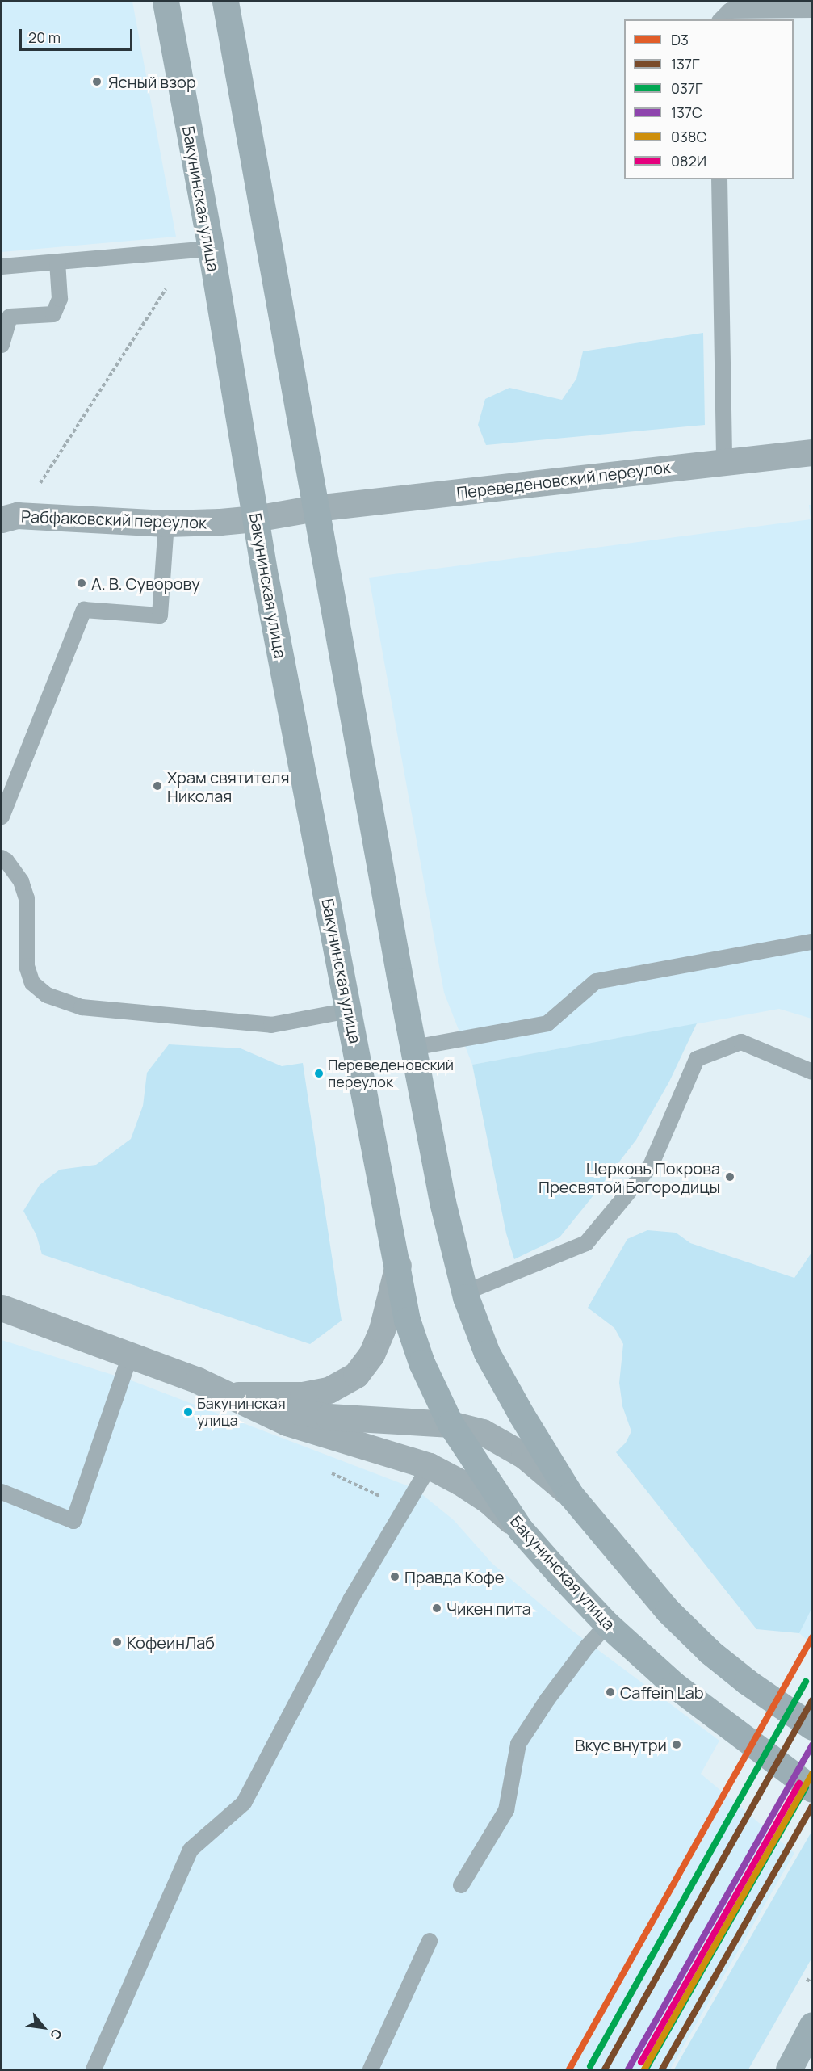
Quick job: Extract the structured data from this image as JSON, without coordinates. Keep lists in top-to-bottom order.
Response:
{
  "streets": {
    "main road": ["Бакунинская улица"],
    "street": ["Переведеновский переулок", "Рабфаковский переулок"]
  },
  "crossings": [
    ["Бакунинская улица", "Переведеновский переулок"],
    ["Бакунинская улица", "Рабфаковский переулок"],
    ["Переведеновский переулок", "Рабфаковский переулок"]
  ],
  "places": [
    "Ясный взор",
    "А. В. Суворову",
    "Храм святителя Николая",
    "Переведеновский переулок",
    "Церковь Покрова Пресвятой Богородицы",
    "Бакунинская улица",
    "Правда Кофе",
    "Чикен пита",
    "КофеинЛаб",
    "Caffein Lab",
    "Вкус внутри"
  ],
  "lines": [
    "transit line D3",
    "transit line 037Г",
    "transit line 137Г",
    "transit line 137С",
    "transit line 038С",
    "transit line 082И"
  ],
  "legend": [
    "D3",
    "137Г",
    "037Г",
    "137С",
    "038С",
    "082И"
  ],
  "scale_bar": "20 m",
  "north": "bottom right"
}
